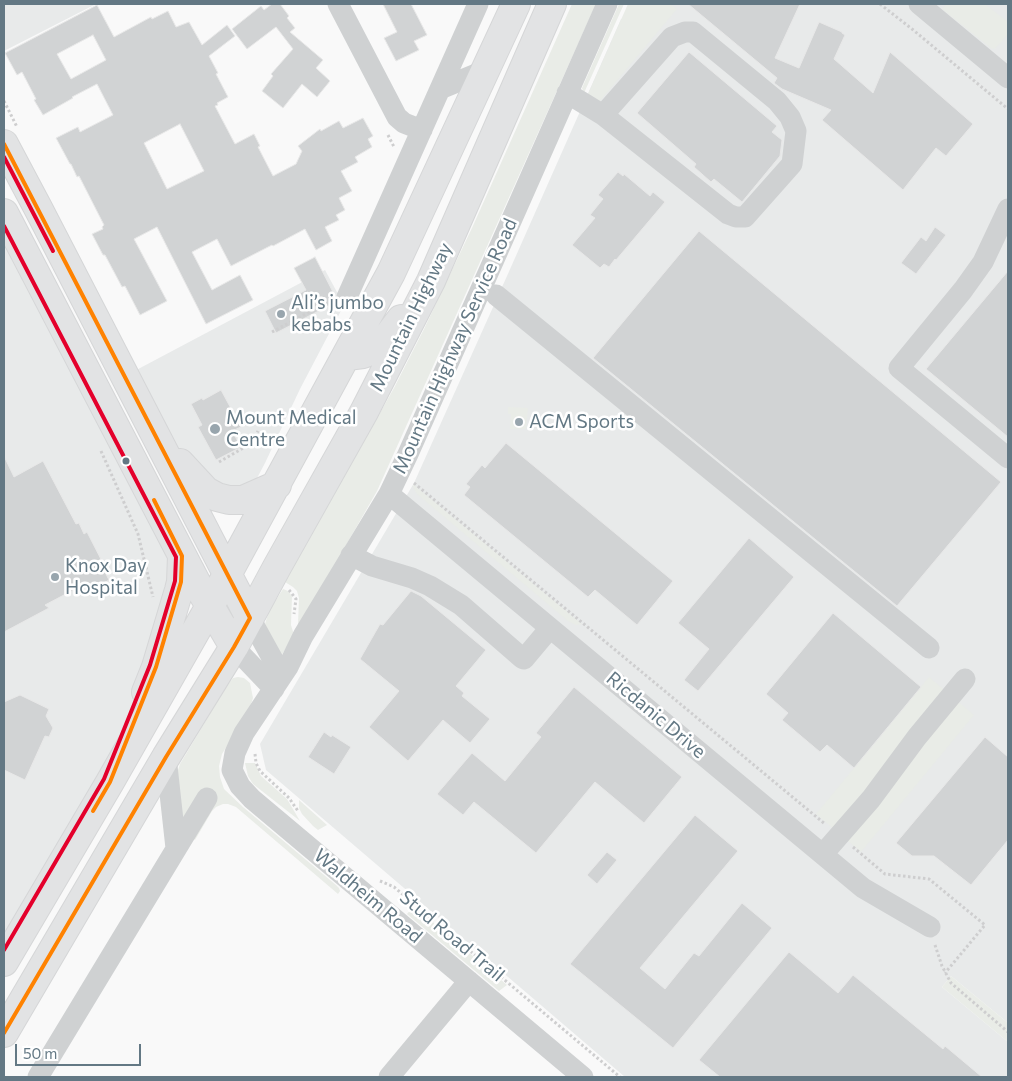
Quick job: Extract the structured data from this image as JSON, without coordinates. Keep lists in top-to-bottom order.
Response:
{
  "streets": {
    "main road": ["Mountain Highway"],
    "street": ["Mountain Highway Service Road", "Ricdanic Drive", "Waldheim Road"],
    "path": ["Stud Road Trail"]
  },
  "crossings": [
    ["Mountain Highway Service Road", "Ricdanic Drive"],
    ["Mountain Highway Service Road", "Waldheim Road"]
  ],
  "places": [
    "Ali’s jumbo kebabs",
    "ACM Sports",
    "Mount Medical Centre",
    "Knox Day Hospital"
  ],
  "scale_bar": "50 m"
}
